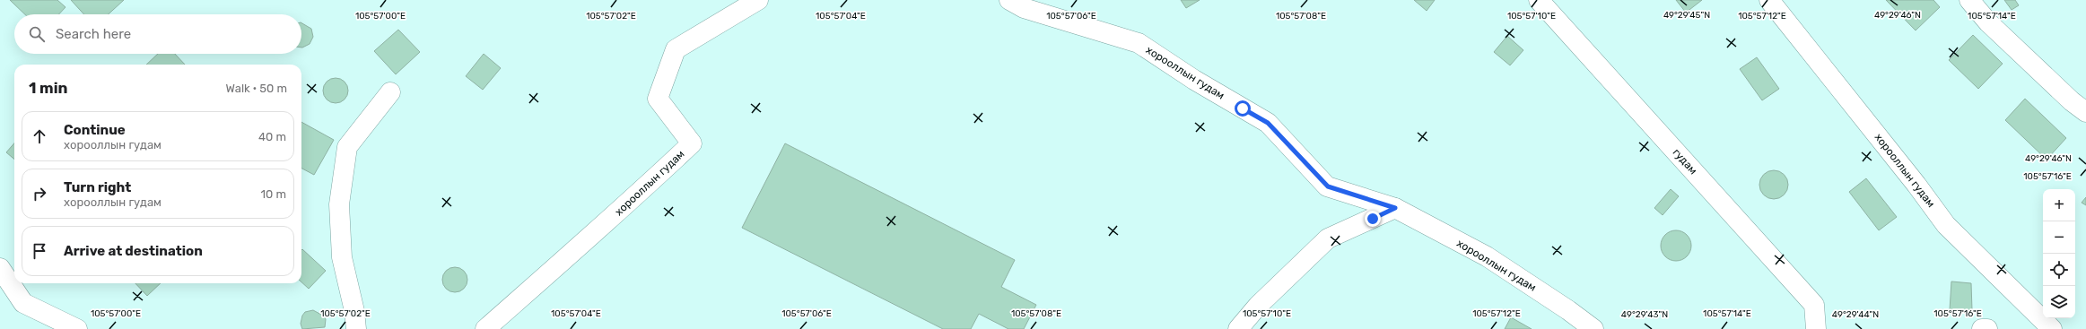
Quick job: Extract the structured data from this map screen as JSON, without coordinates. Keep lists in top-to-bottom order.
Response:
{
  "streets": {
    "street": ["хорооллын гудам", "гудам"]
  },
  "page": {
    "search": "Search here",
    "heading": ["1 min", "Walk · 50 m"],
    "list": [
      ["Continue", "хорооллын гудам", "40 m"],
      ["Turn right", "хорооллын гудам", "10 m"],
      "Arrive at destination"
    ],
    "map_buttons": ["+", "−"]
  },
  "coordinates": [
    "49°29'45\"N",
    "49°29'46\"N",
    "105°57'00\"E",
    "105°57'02\"E",
    "105°57'04\"E",
    "105°57'06\"E",
    "105°57'08\"E",
    "105°57'10\"E",
    "105°57'12\"E",
    "105°57'14\"E",
    "105°57'16\"E",
    "49°29'43\"N",
    "49°29'44\"N"
  ]
}
